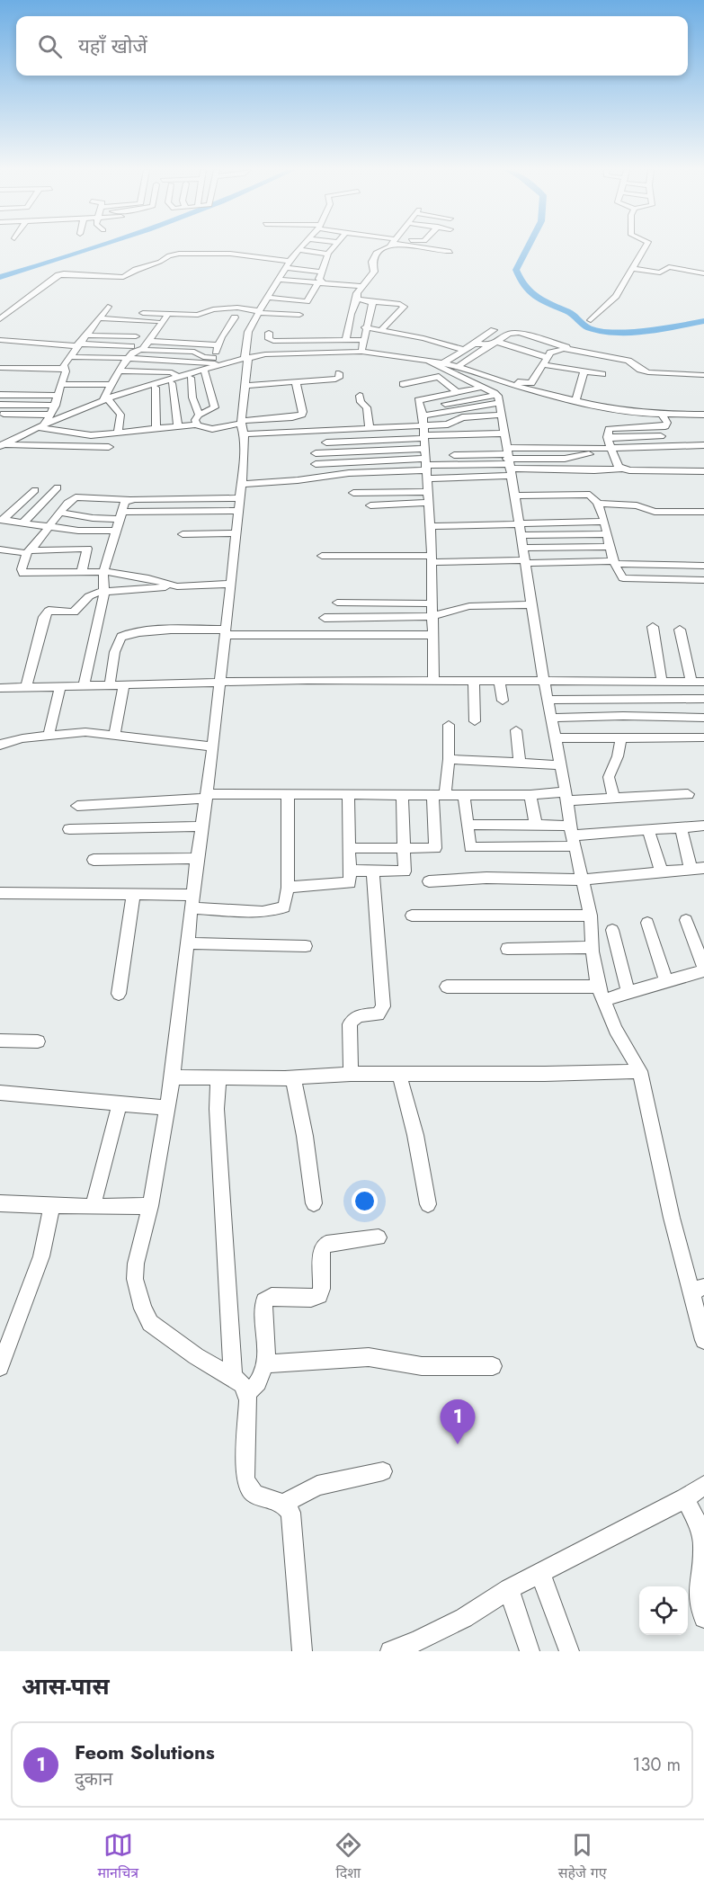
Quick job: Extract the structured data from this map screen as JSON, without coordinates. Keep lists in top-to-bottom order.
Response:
{
  "page": {
    "search": "यहाँ खोजें",
    "pins": "1",
    "heading": "आस-पास",
    "list": [
      {
        "mark": "1",
        "name": "Feom Solutions",
        "note": "दुकान",
        "value": "130 m"
      }
    ],
    "nav": ["मानचित्र", "दिशा", "सहेजे गए"]
  }
}
